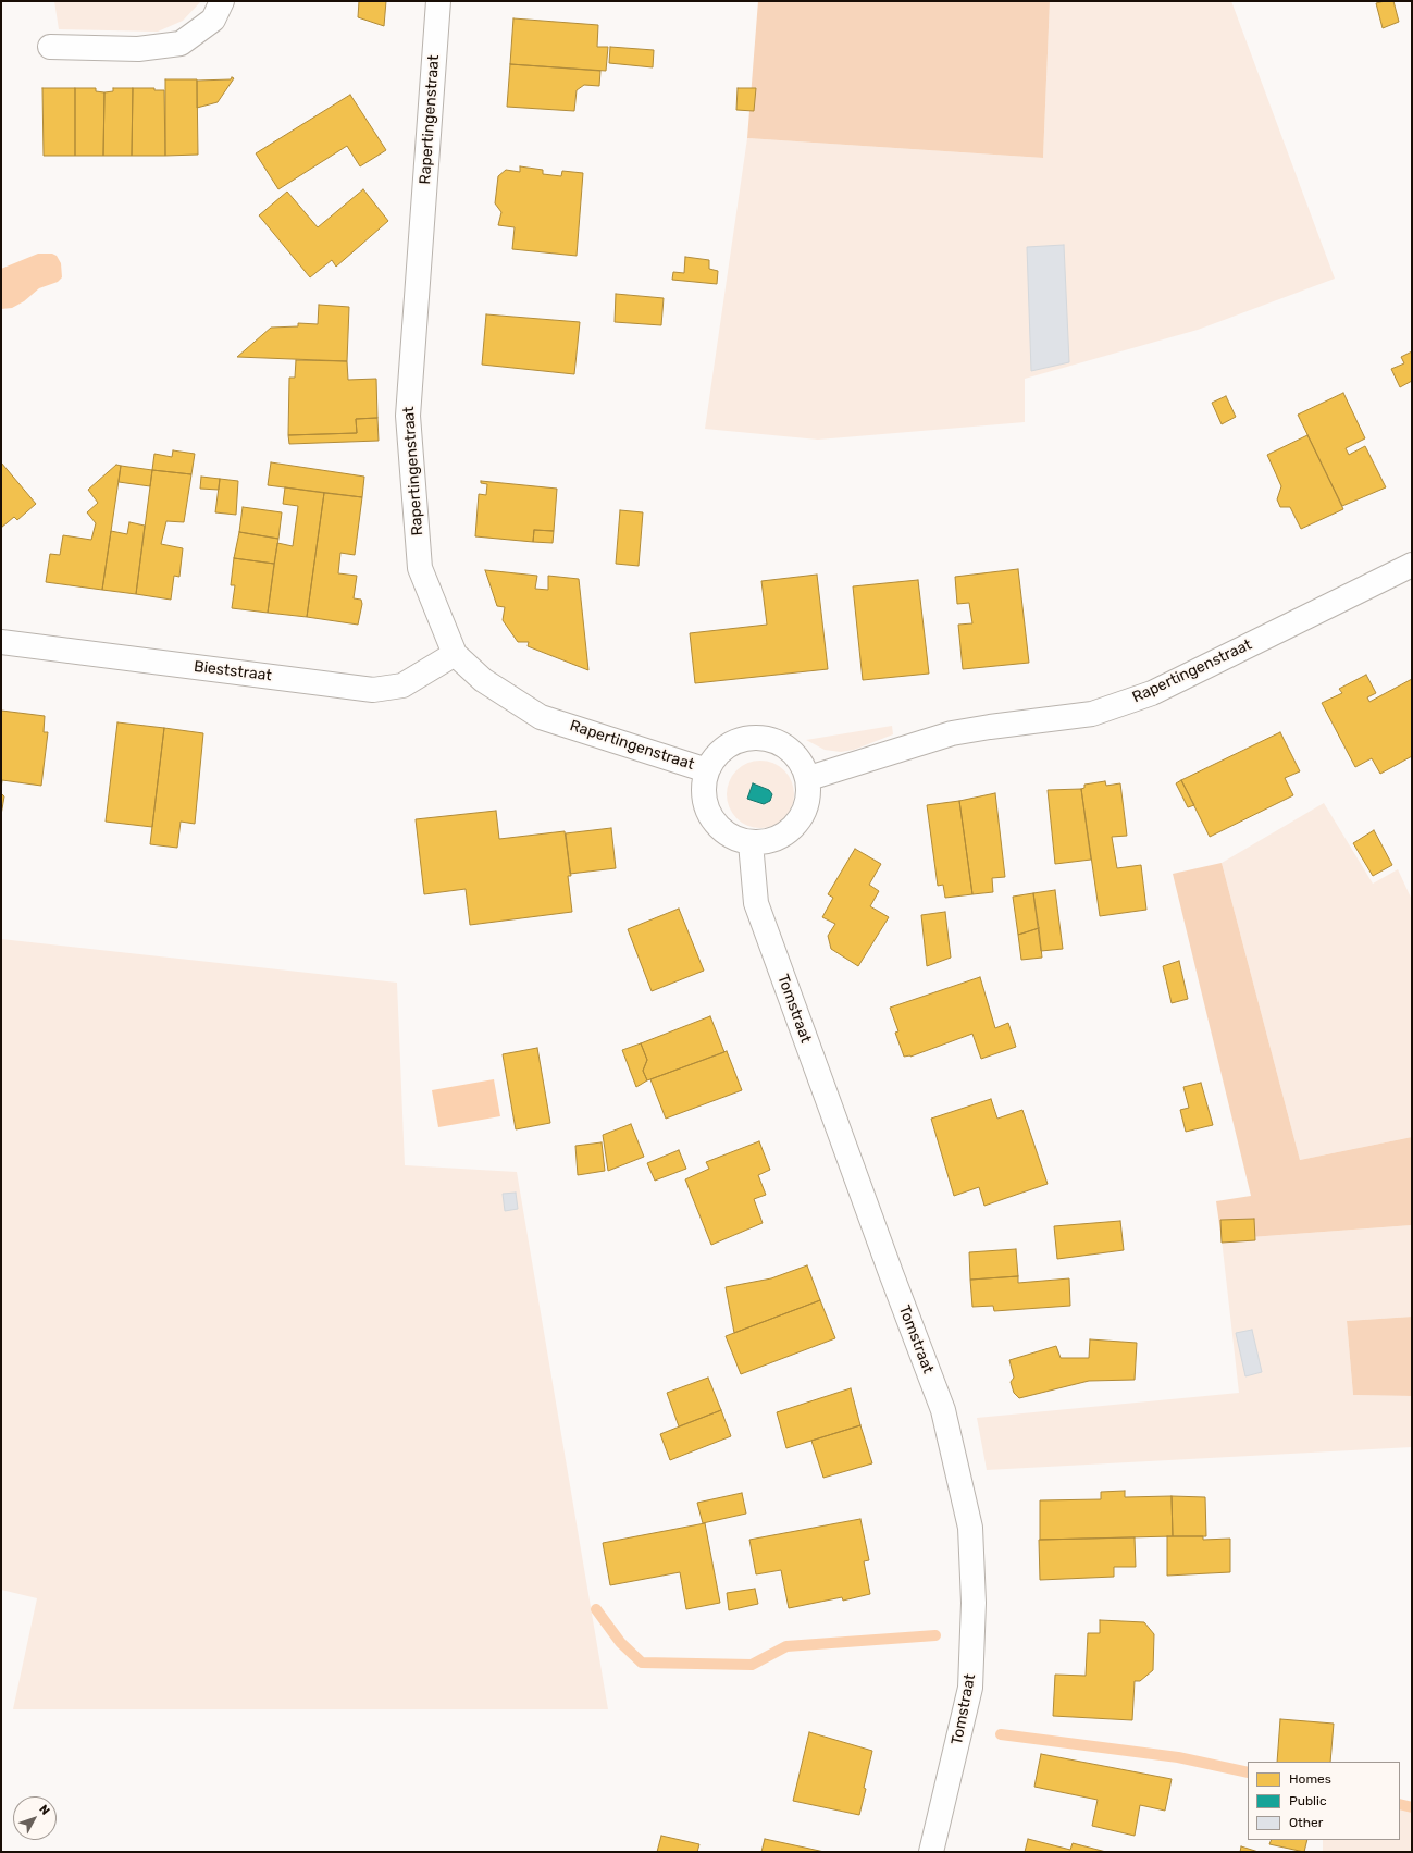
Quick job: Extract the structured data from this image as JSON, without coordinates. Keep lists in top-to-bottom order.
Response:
{
  "streets": {
    "street": ["Rapertingenstraat", "Bieststraat", "Tomstraat"]
  },
  "crossings": [
    ["Rapertingenstraat", "Bieststraat"],
    ["Rapertingenstraat", "Tomstraat"]
  ],
  "legend": ["Homes", "Public", "Other"],
  "north": "top right"
}
